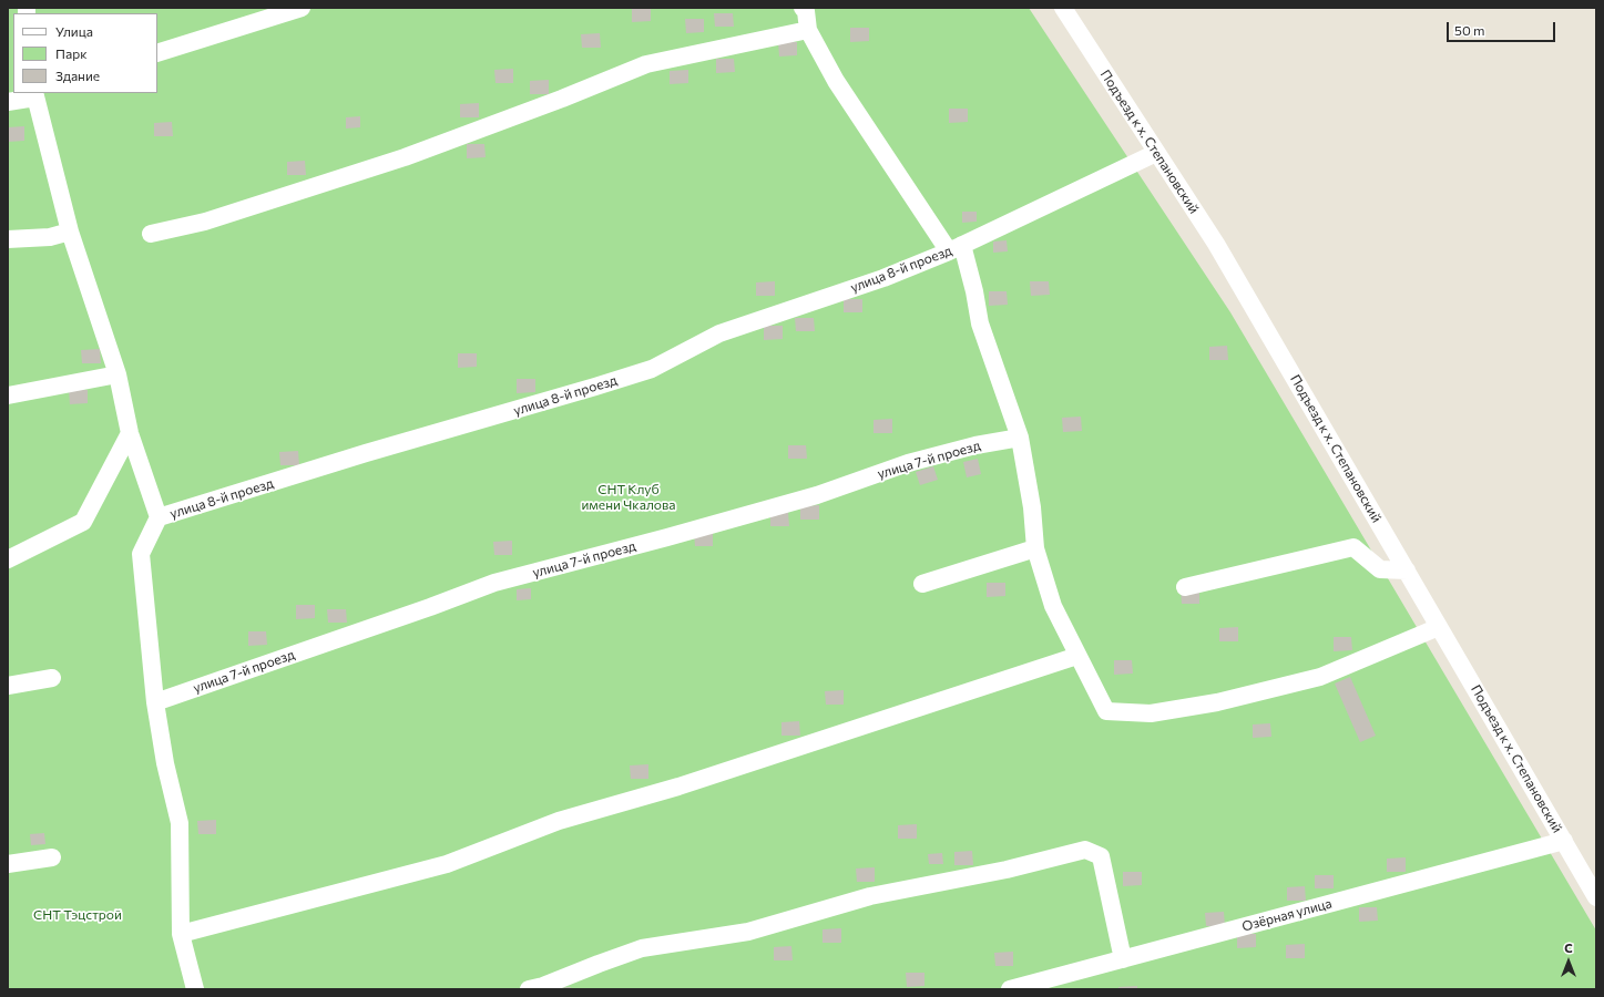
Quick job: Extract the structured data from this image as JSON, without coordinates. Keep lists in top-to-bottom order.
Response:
{
  "streets": {
    "street": [
      "Подъезд к х. Степановский",
      "улица 8-й проезд",
      "улица 7-й проезд",
      "Озёрная улица"
    ]
  },
  "crossings": [
    ["Подъезд к х. Степановский", "улица 8-й проезд"],
    ["Подъезд к х. Степановский", "Озёрная улица"]
  ],
  "parks": ["СНТ Клуб имени Чкалова", "СНТ Тэцстрой"],
  "legend": ["Улица", "Парк", "Здание"],
  "scale_bar": "50 m",
  "north": "top"
}
